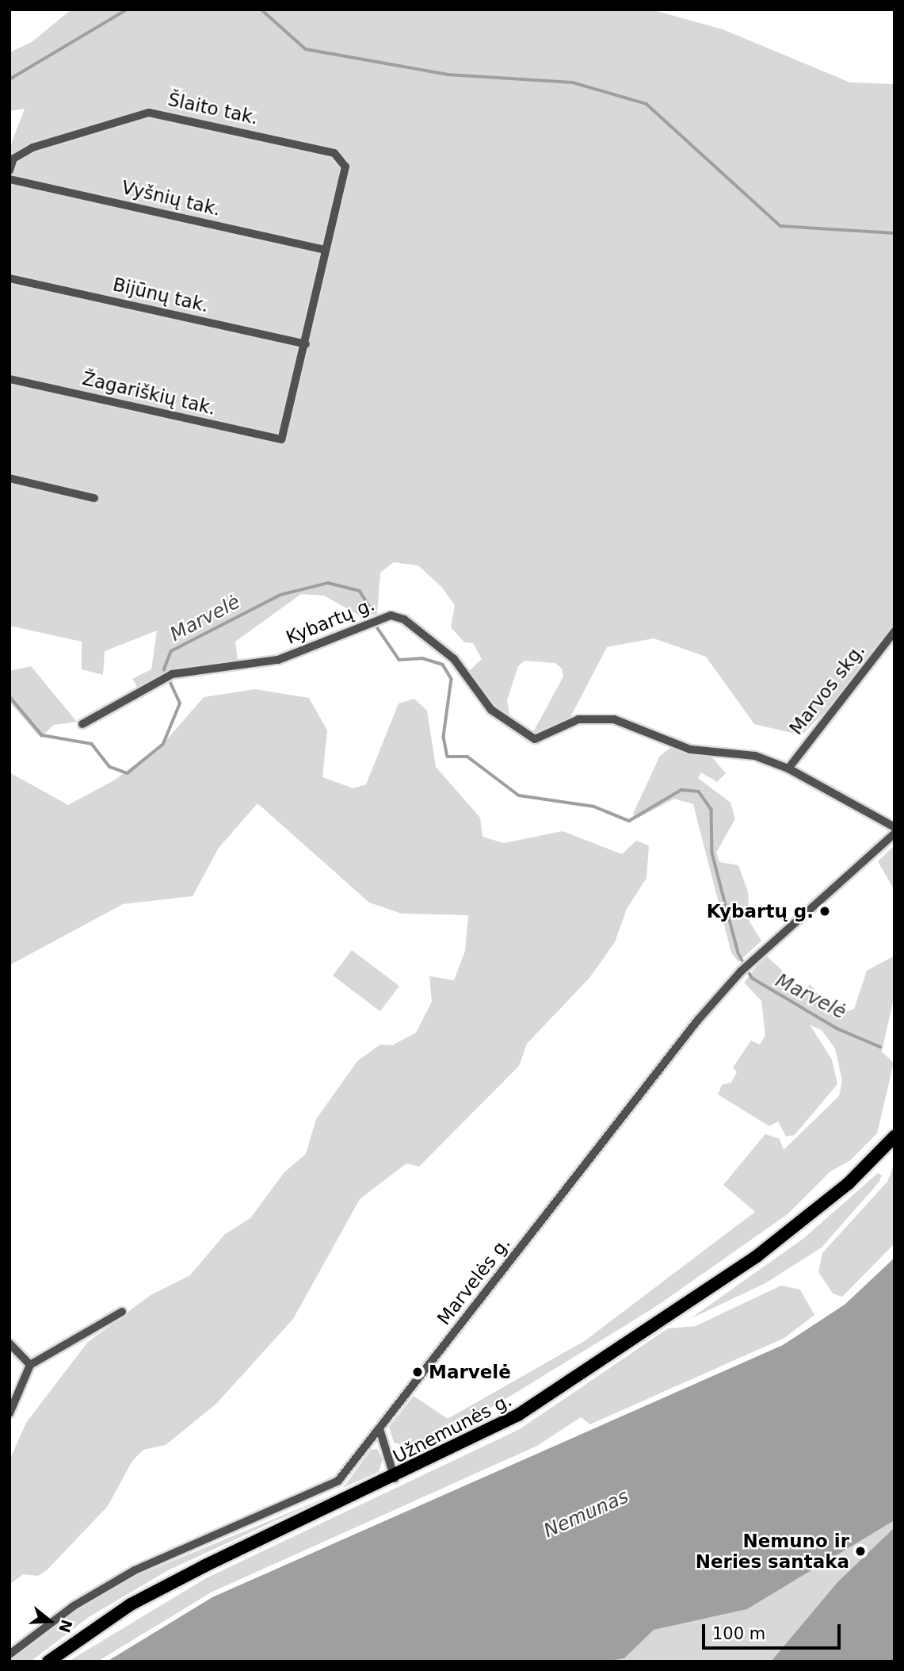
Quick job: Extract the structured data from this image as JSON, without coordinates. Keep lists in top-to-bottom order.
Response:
{
  "streets": {
    "main road": ["Užnemunės g."],
    "street": [
      "Šlaito tak.",
      "Vyšnių tak.",
      "Bijūnų tak.",
      "Žagariškių tak.",
      "Kybartų g.",
      "Marvos skg.",
      "Marvelės g."
    ]
  },
  "crossings": [
    ["Šlaito tak.", "Vyšnių tak."],
    ["Bijūnų tak.", "Žagariškių tak."],
    ["Kybartų g.", "Marvos skg."]
  ],
  "water": ["Marvelė", "Nemunas"],
  "places": ["Kybartų g.", "Marvelė", "Nemuno ir Neries santaka"],
  "scale_bar": "100 m",
  "north": "right"
}
